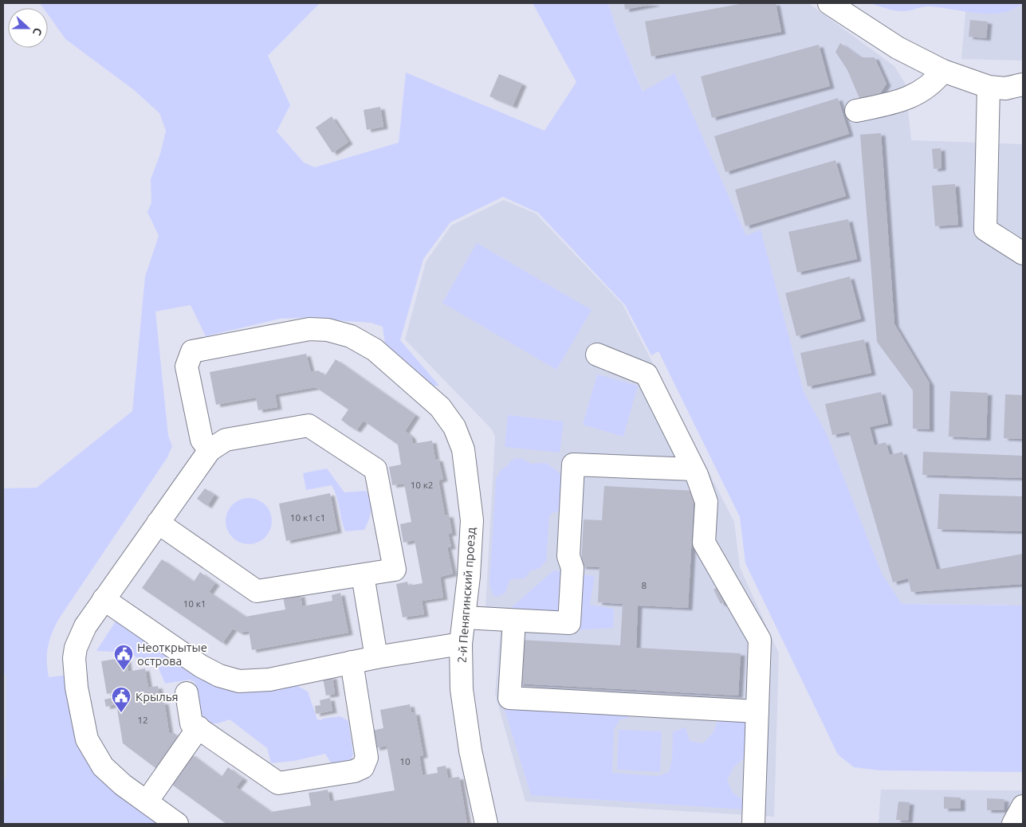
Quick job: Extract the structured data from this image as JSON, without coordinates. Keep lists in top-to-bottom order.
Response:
{
  "streets": {
    "street": ["2-й Пенягинский проезд"]
  },
  "places": {
    "public building": ["Неоткрытые острова", "Крылья"]
  },
  "house_numbers": [
    "10 к2",
    "10 к1 с1",
    "8",
    "10 к1",
    "12",
    "10"
  ],
  "north": "right"
}
